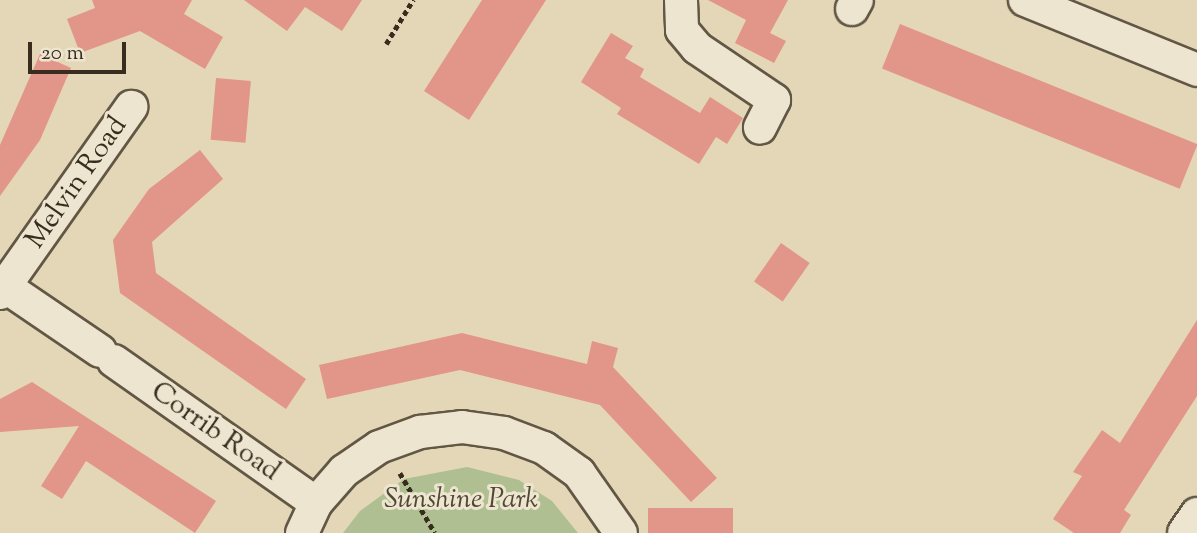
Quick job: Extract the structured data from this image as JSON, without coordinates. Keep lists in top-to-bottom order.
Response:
{
  "streets": {
    "street": ["Melvin Road", "Corrib Road"]
  },
  "crossings": [
    ["Melvin Road", "Corrib Road"]
  ],
  "parks": ["Sunshine Park"],
  "scale_bar": "20 m"
}
